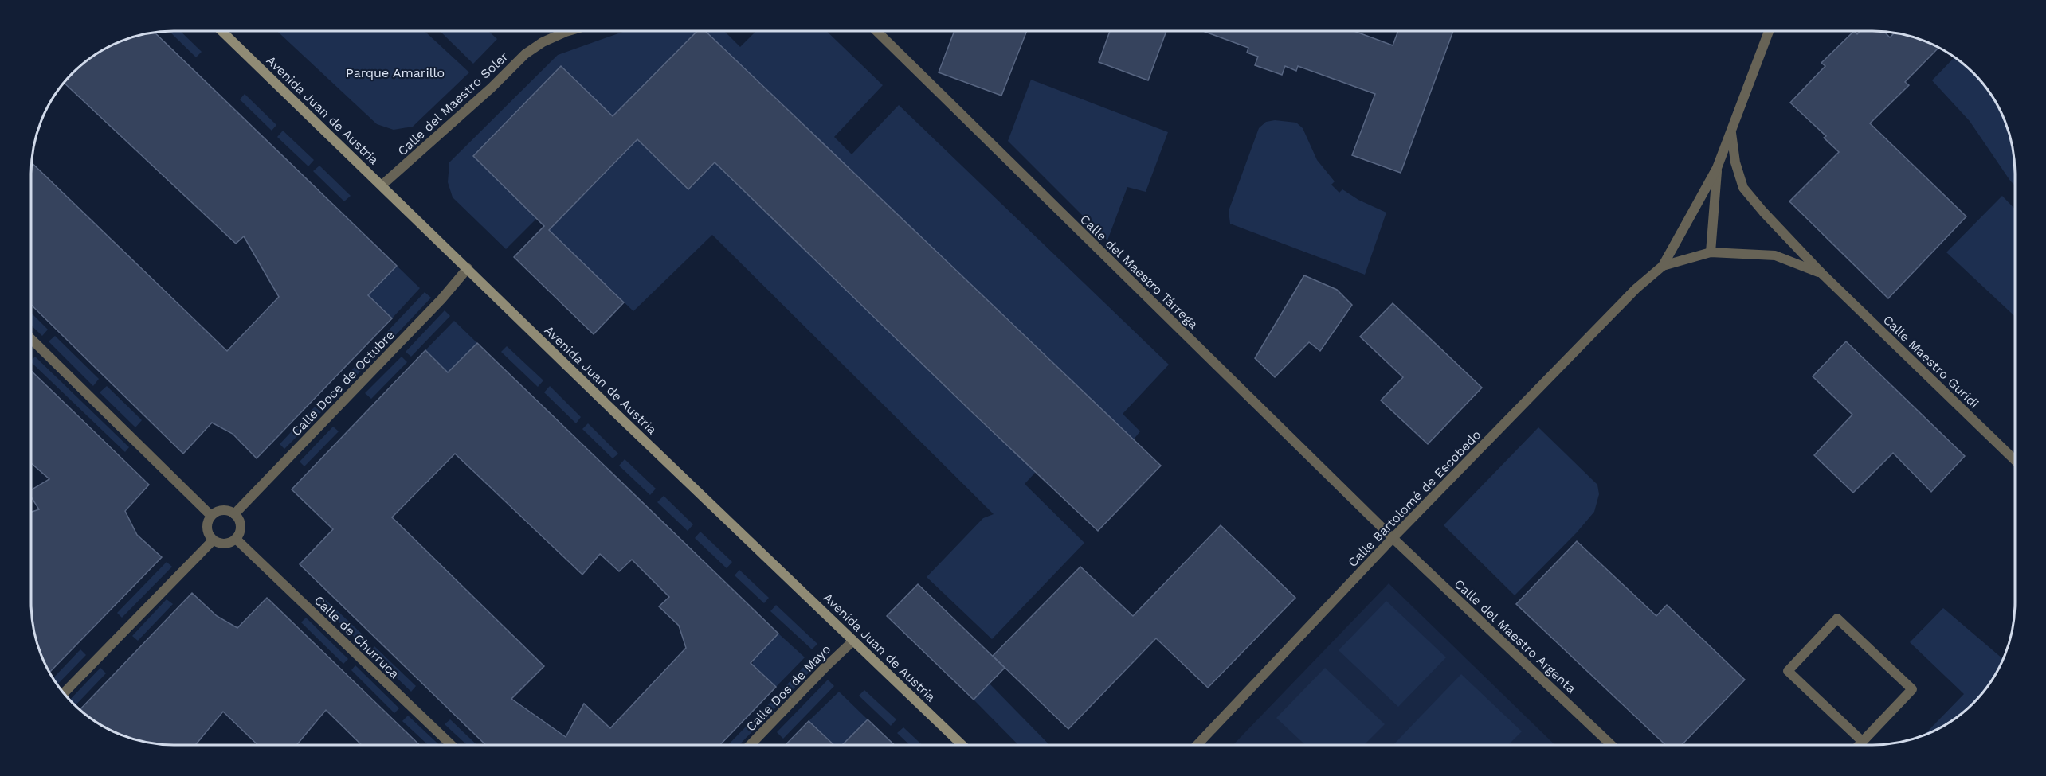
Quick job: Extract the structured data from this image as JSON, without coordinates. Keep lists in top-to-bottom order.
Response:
{
  "streets": {
    "main road": ["Avenida Juan de Austria"],
    "street": [
      "Calle del Maestro Soler",
      "Calle del Maestro Tárrega",
      "Calle Maestro Guridi",
      "Calle Doce de Octubre",
      "Calle Bartolomé de Escobedo",
      "Calle del Maestro Argenta",
      "Calle de Churruca",
      "Calle Dos de Mayo"
    ]
  },
  "crossings": [
    ["Calle del Maestro Soler", "Avenida Juan de Austria"],
    ["Avenida Juan de Austria", "Calle Doce de Octubre"],
    ["Avenida Juan de Austria", "Calle Dos de Mayo"],
    ["Calle del Maestro Tárrega", "Calle Bartolomé de Escobedo"],
    ["Calle del Maestro Tárrega", "Calle del Maestro Argenta"],
    ["Calle Maestro Guridi", "Calle Bartolomé de Escobedo"],
    ["Calle Doce de Octubre", "Calle de Churruca"],
    ["Calle Bartolomé de Escobedo", "Calle del Maestro Argenta"]
  ],
  "parks": ["Parque Amarillo"]
}
